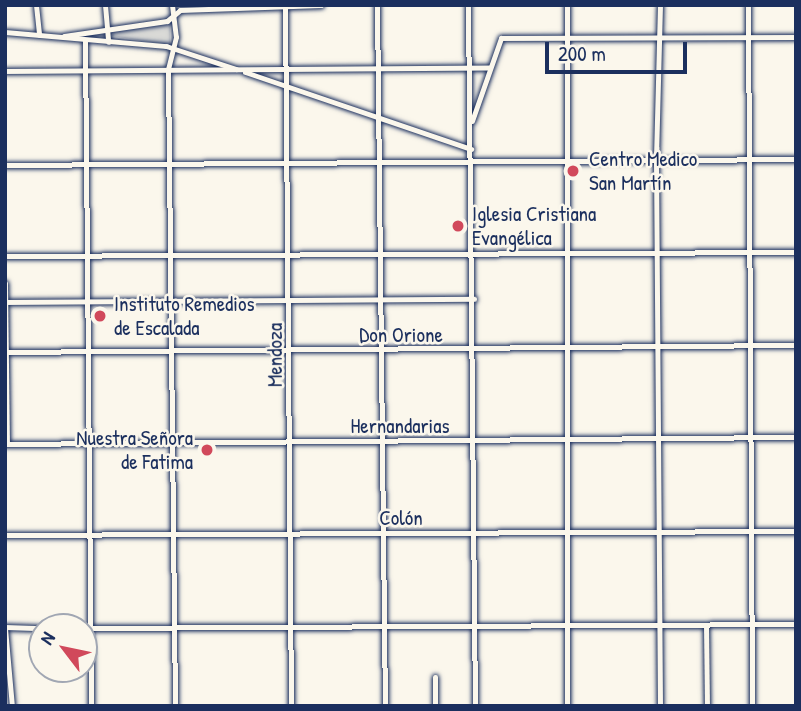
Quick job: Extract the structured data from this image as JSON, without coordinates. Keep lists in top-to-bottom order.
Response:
{
  "streets": {
    "street": [
      "Don Orione",
      "Mendoza",
      "Hernandarias",
      "Colón"
    ]
  },
  "crossings": [
    ["Don Orione", "Mendoza"],
    ["Mendoza", "Hernandarias"],
    ["Mendoza", "Colón"]
  ],
  "places": [
    "Centro Medico San Martín",
    "Iglesia Cristiana Evangélica",
    "Instituto Remedios de Escalada",
    "Nuestra Señora de Fatima"
  ],
  "scale_bar": "200 m",
  "north": "top left"
}
